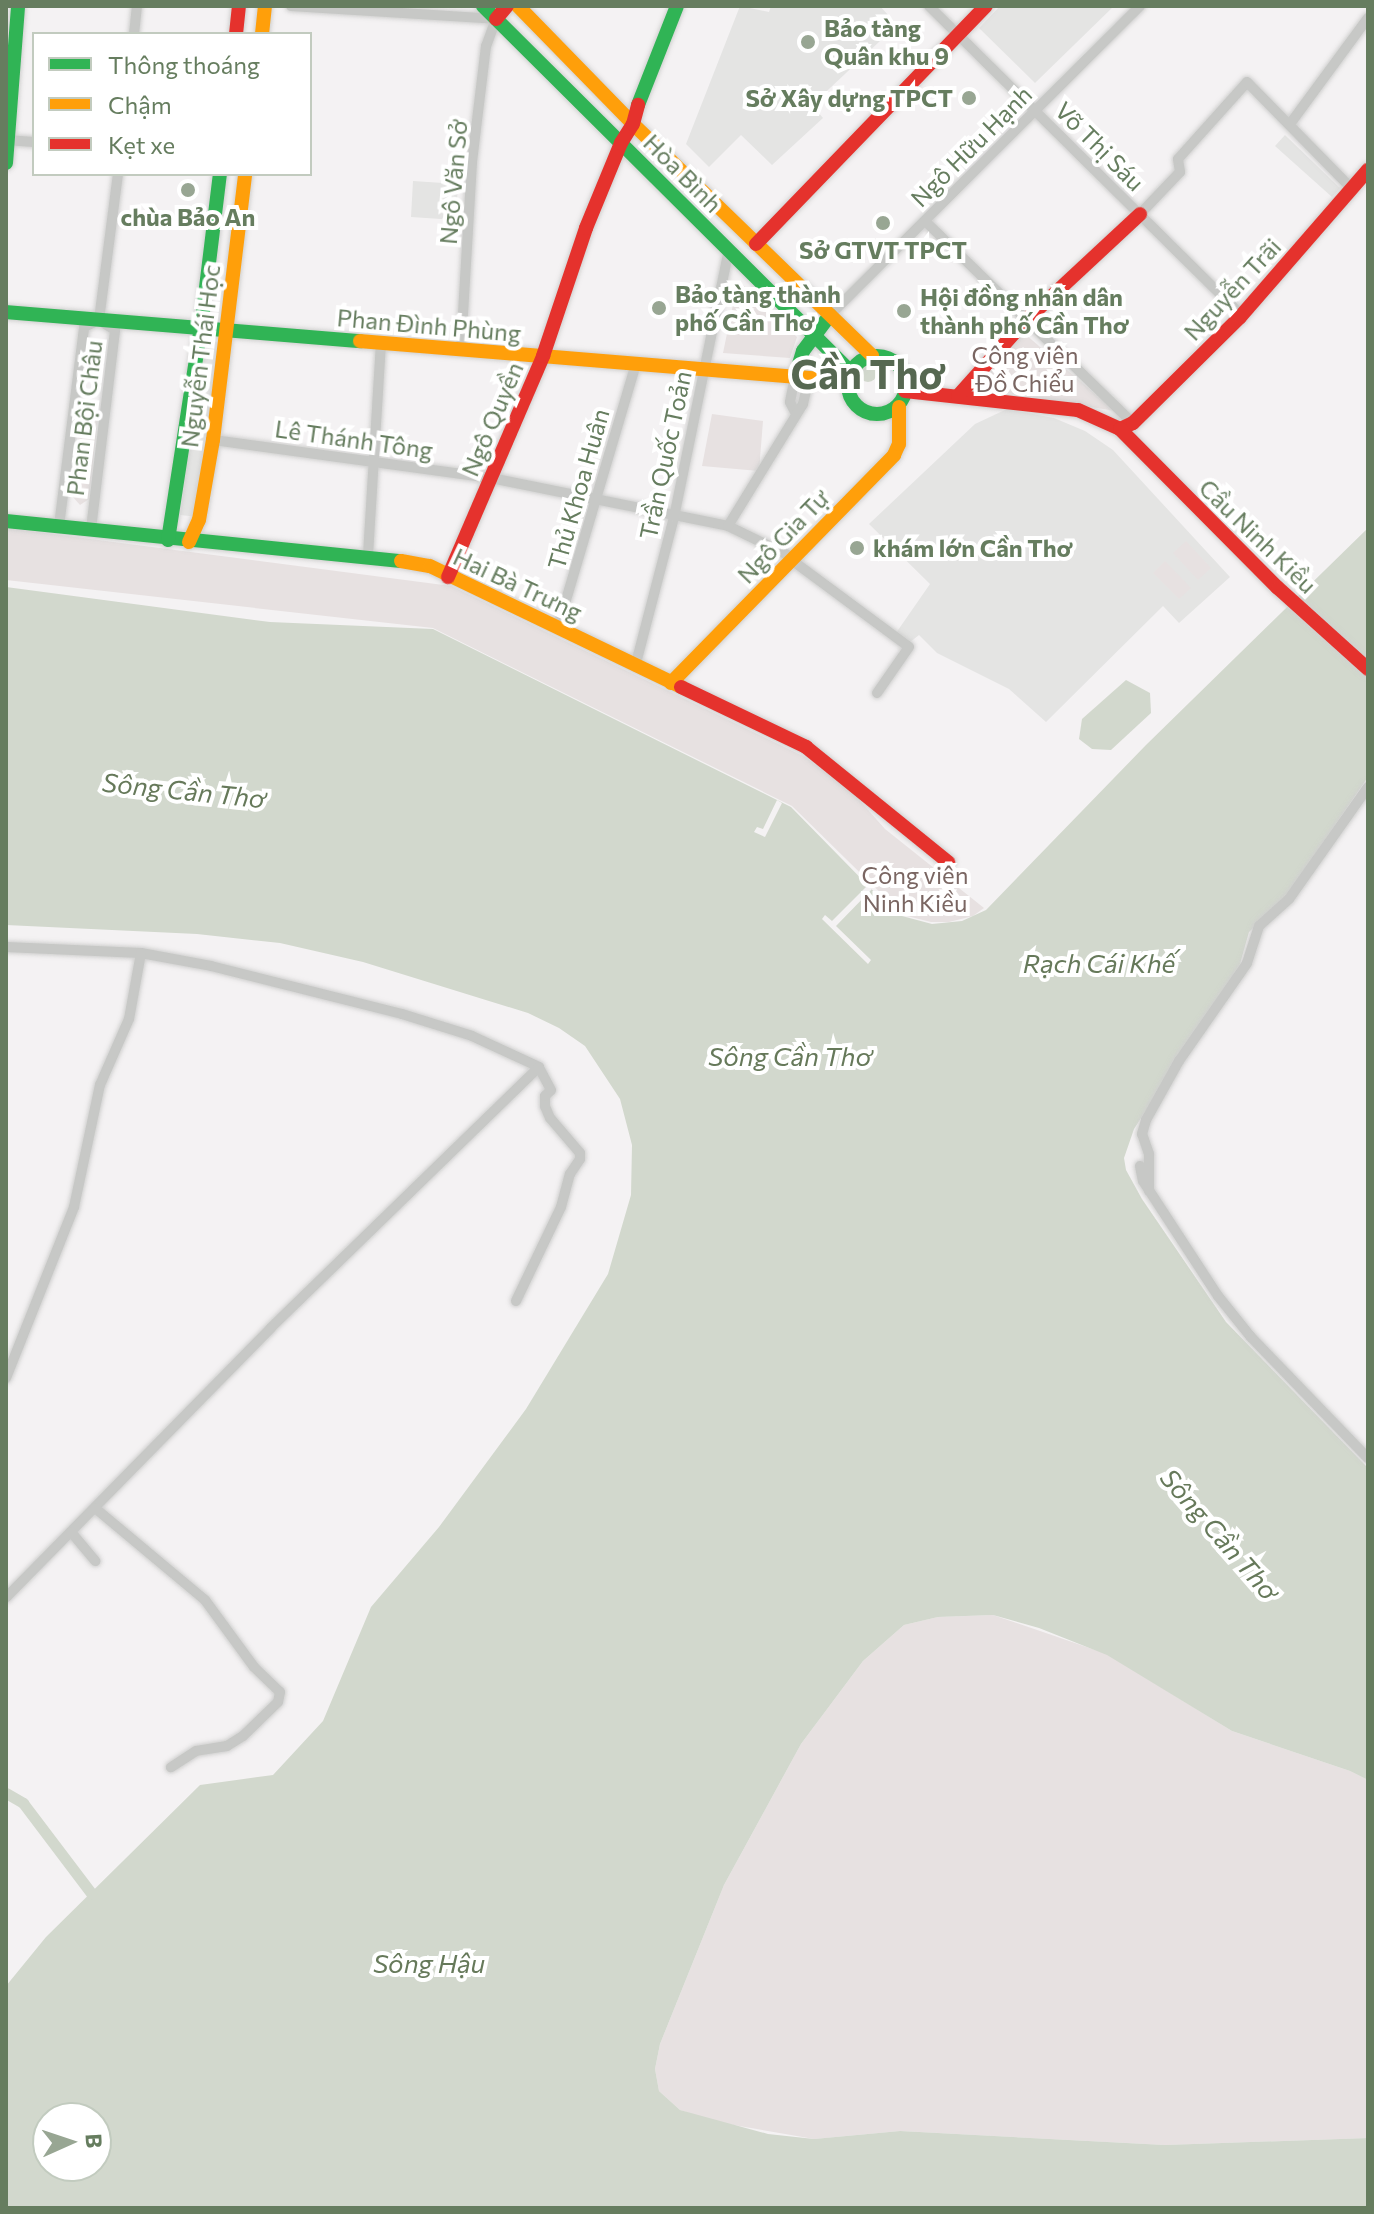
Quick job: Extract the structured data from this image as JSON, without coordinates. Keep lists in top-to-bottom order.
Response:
{
  "streets": {
    "street": [
      "Ngô Hữu Hạnh",
      "Võ Thị Sáu",
      "Hòa Bình",
      "Ngô Văn Sở",
      "Nguyễn Trãi",
      "Phan Đình Phùng",
      "Nguyễn Thái Học",
      "Phan Bội Châu",
      "Ngô Quyền",
      "Lê Thánh Tông",
      "Trần Quốc Toản",
      "Thủ Khoa Huân",
      "Ngô Gia Tự",
      "Cầu Ninh Kiều",
      "Hai Bà Trưng"
    ]
  },
  "crossings": [
    ["Ngô Hữu Hạnh", "Võ Thị Sáu"],
    ["Ngô Hữu Hạnh", "Hòa Bình"],
    ["Võ Thị Sáu", "Nguyễn Trãi"],
    ["Hòa Bình", "Ngô Văn Sở"],
    ["Hòa Bình", "Phan Đình Phùng"],
    ["Hòa Bình", "Ngô Quyền"],
    ["Hòa Bình", "Trần Quốc Toản"],
    ["Hòa Bình", "Ngô Gia Tự"],
    ["Ngô Văn Sở", "Phan Đình Phùng"],
    ["Nguyễn Trãi", "Cầu Ninh Kiều"],
    ["Phan Đình Phùng", "Nguyễn Thái Học"],
    ["Phan Đình Phùng", "Phan Bội Châu"],
    ["Phan Đình Phùng", "Ngô Quyền"],
    ["Phan Đình Phùng", "Trần Quốc Toản"],
    ["Phan Đình Phùng", "Thủ Khoa Huân"],
    ["Phan Đình Phùng", "Ngô Gia Tự"],
    ["Nguyễn Thái Học", "Lê Thánh Tông"],
    ["Nguyễn Thái Học", "Hai Bà Trưng"],
    ["Phan Bội Châu", "Hai Bà Trưng"],
    ["Ngô Quyền", "Lê Thánh Tông"],
    ["Ngô Quyền", "Hai Bà Trưng"],
    ["Lê Thánh Tông", "Trần Quốc Toản"],
    ["Lê Thánh Tông", "Thủ Khoa Huân"],
    ["Lê Thánh Tông", "Ngô Gia Tự"],
    ["Trần Quốc Toản", "Hai Bà Trưng"],
    ["Thủ Khoa Huân", "Hai Bà Trưng"],
    ["Ngô Gia Tự", "Hai Bà Trưng"]
  ],
  "districts": ["Cần Thơ"],
  "water": ["Sông Cần Thơ", "Rạch Cái Khế", "Sông Hậu"],
  "parks": ["Công viên Đồ Chiểu", "Công viên Ninh Kiều"],
  "places": [
    "Bảo tàng Quân khu 9",
    "Sở Xây dựng TPCT",
    "chùa Bảo An",
    "Sở GTVT TPCT",
    "Bảo tàng thành phố Cần Thơ",
    "Hội đồng nhân dân thành phố Cần Thơ",
    "khám lớn Cần Thơ"
  ],
  "legend": ["Thông thoáng", "Chậm", "Kẹt xe"],
  "north": "right"
}
